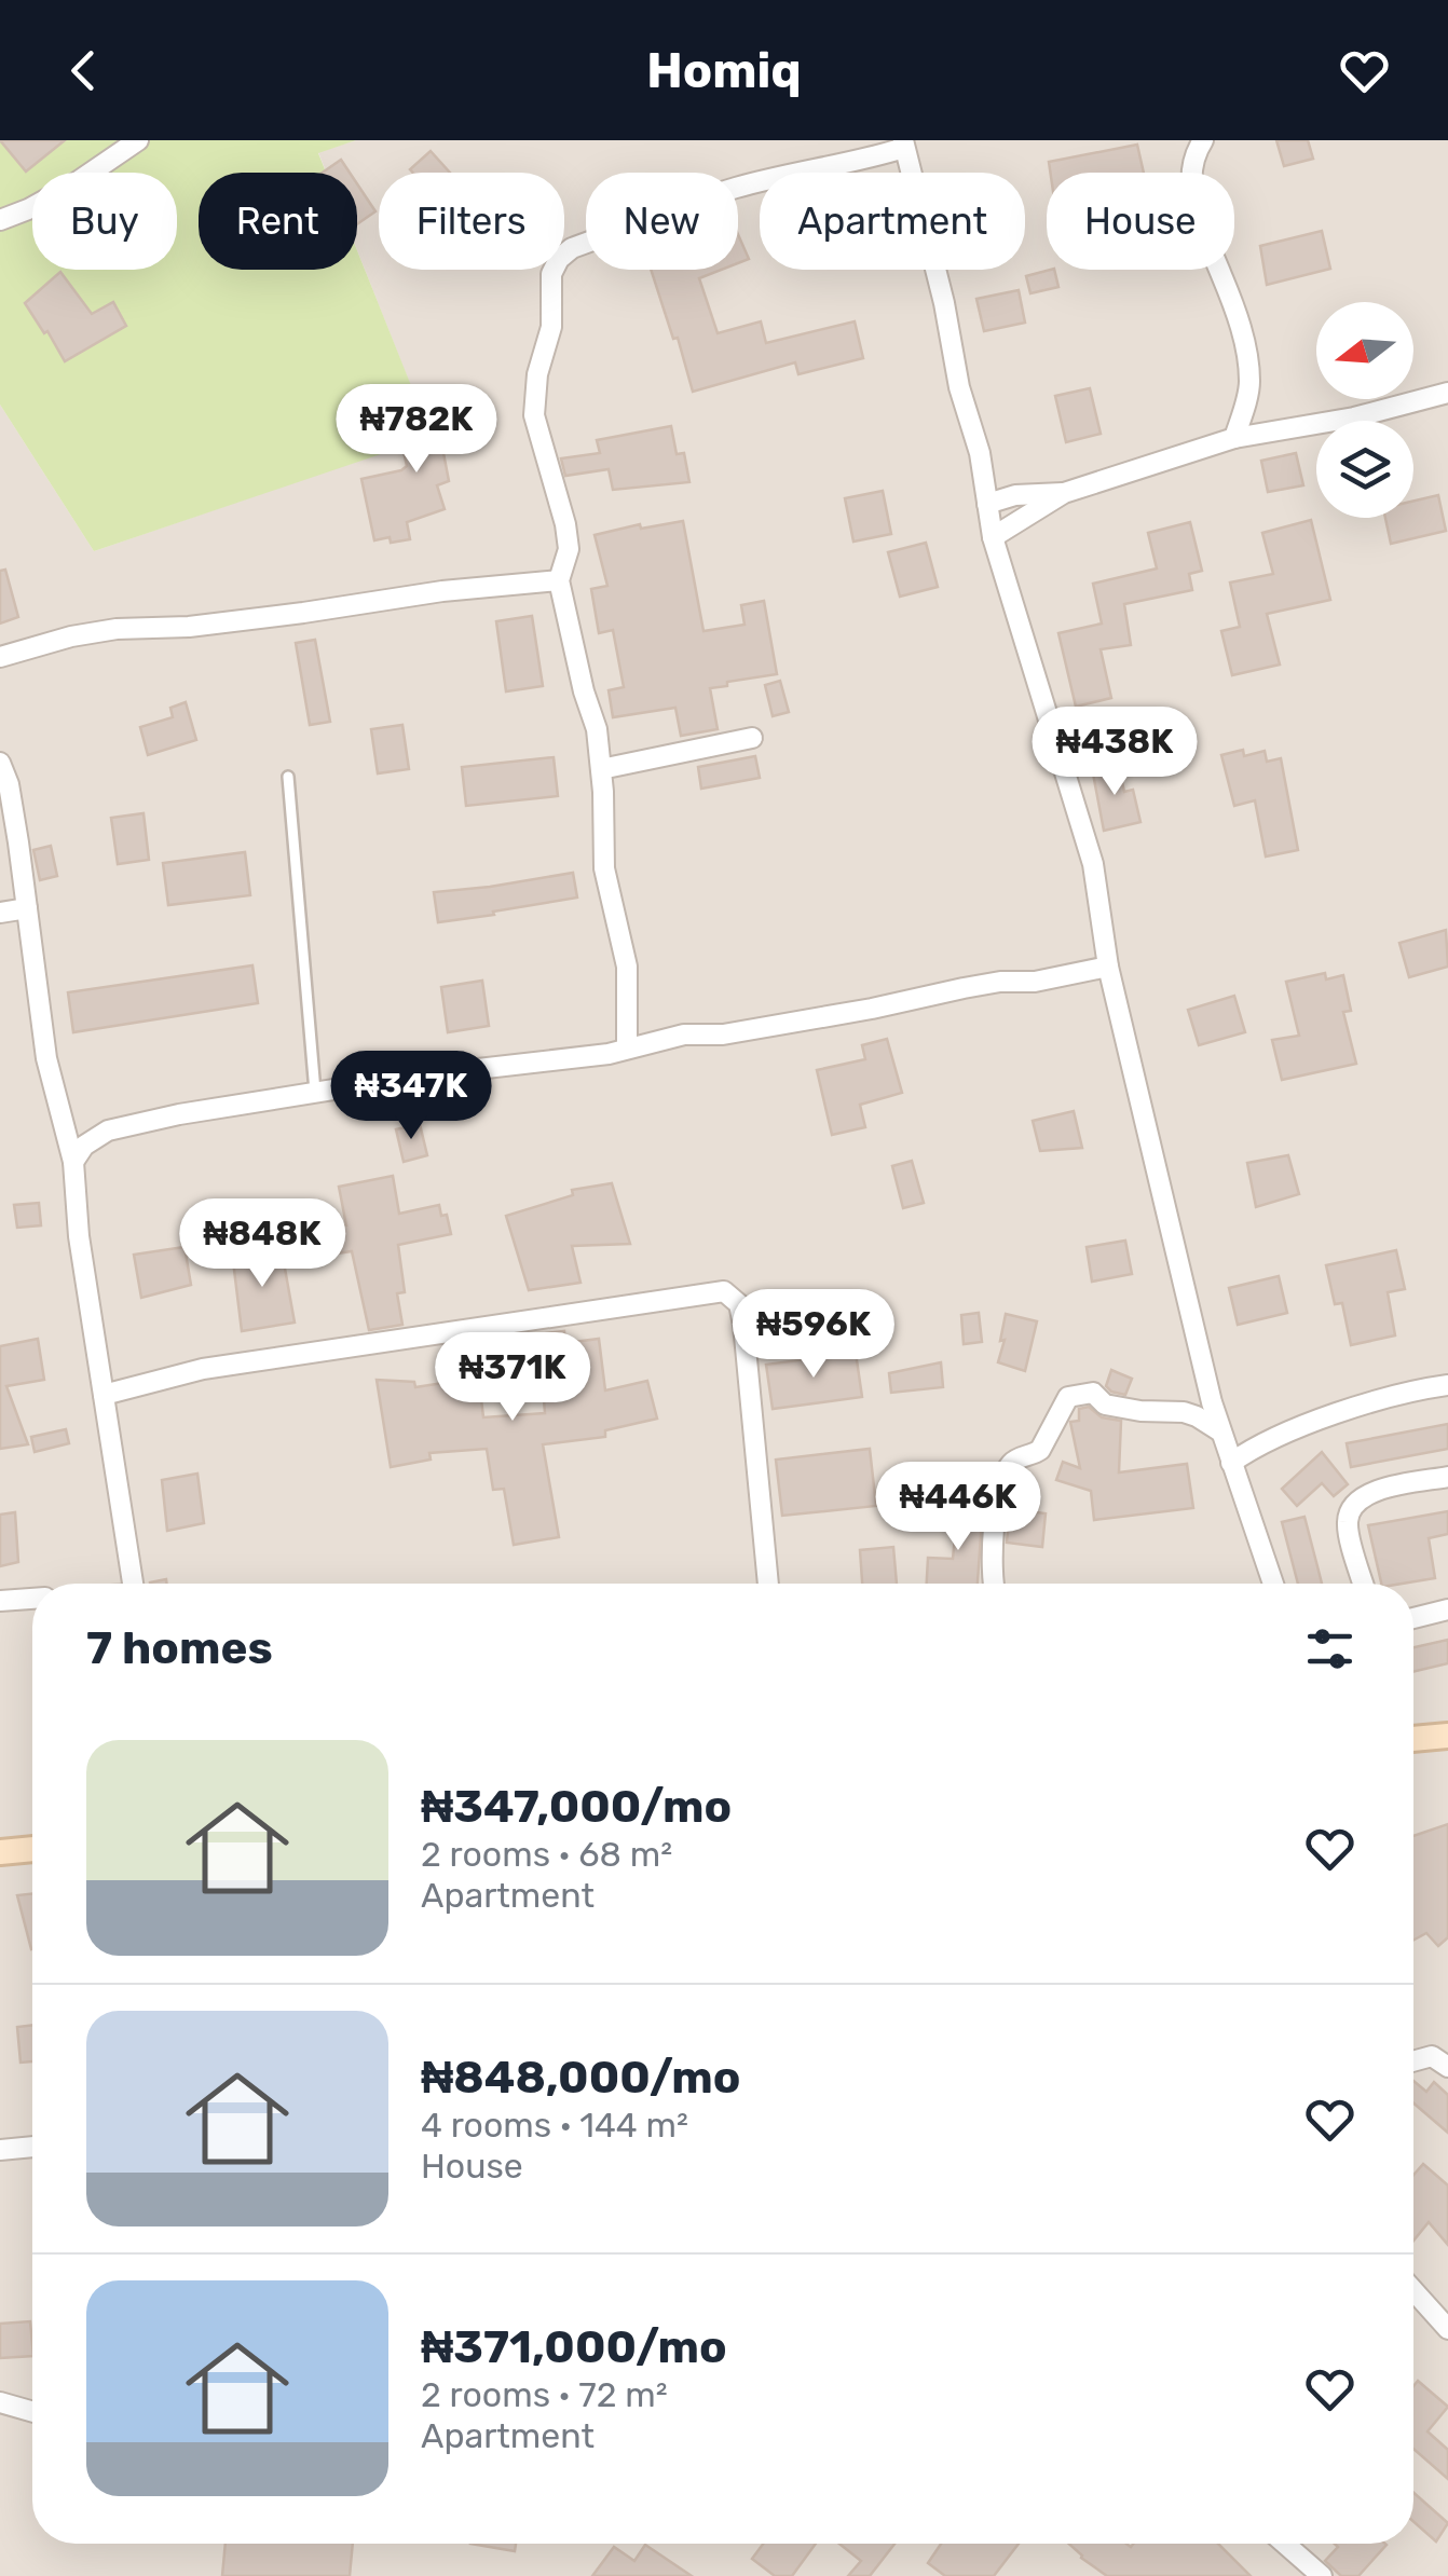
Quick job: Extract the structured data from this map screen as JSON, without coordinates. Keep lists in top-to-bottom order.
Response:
{
  "north": "left",
  "page": {
    "header": "Homiq",
    "chip": [
      "Buy",
      "Rent",
      "Filters",
      "New",
      "Apartment",
      "House"
    ],
    "price": [
      "₦782K",
      "₦438K",
      "₦347K",
      "₦848K",
      "₦596K",
      "₦371K",
      "₦446K"
    ],
    "heading": "7 homes",
    "list": [
      {
        "name": "₦347,000/mo",
        "note": "2 rooms · 68 m² · Apartment"
      },
      {
        "name": "₦848,000/mo",
        "note": "4 rooms · 144 m² · House"
      },
      {
        "name": "₦371,000/mo",
        "note": "2 rooms · 72 m² · Apartment"
      }
    ]
  }
}
